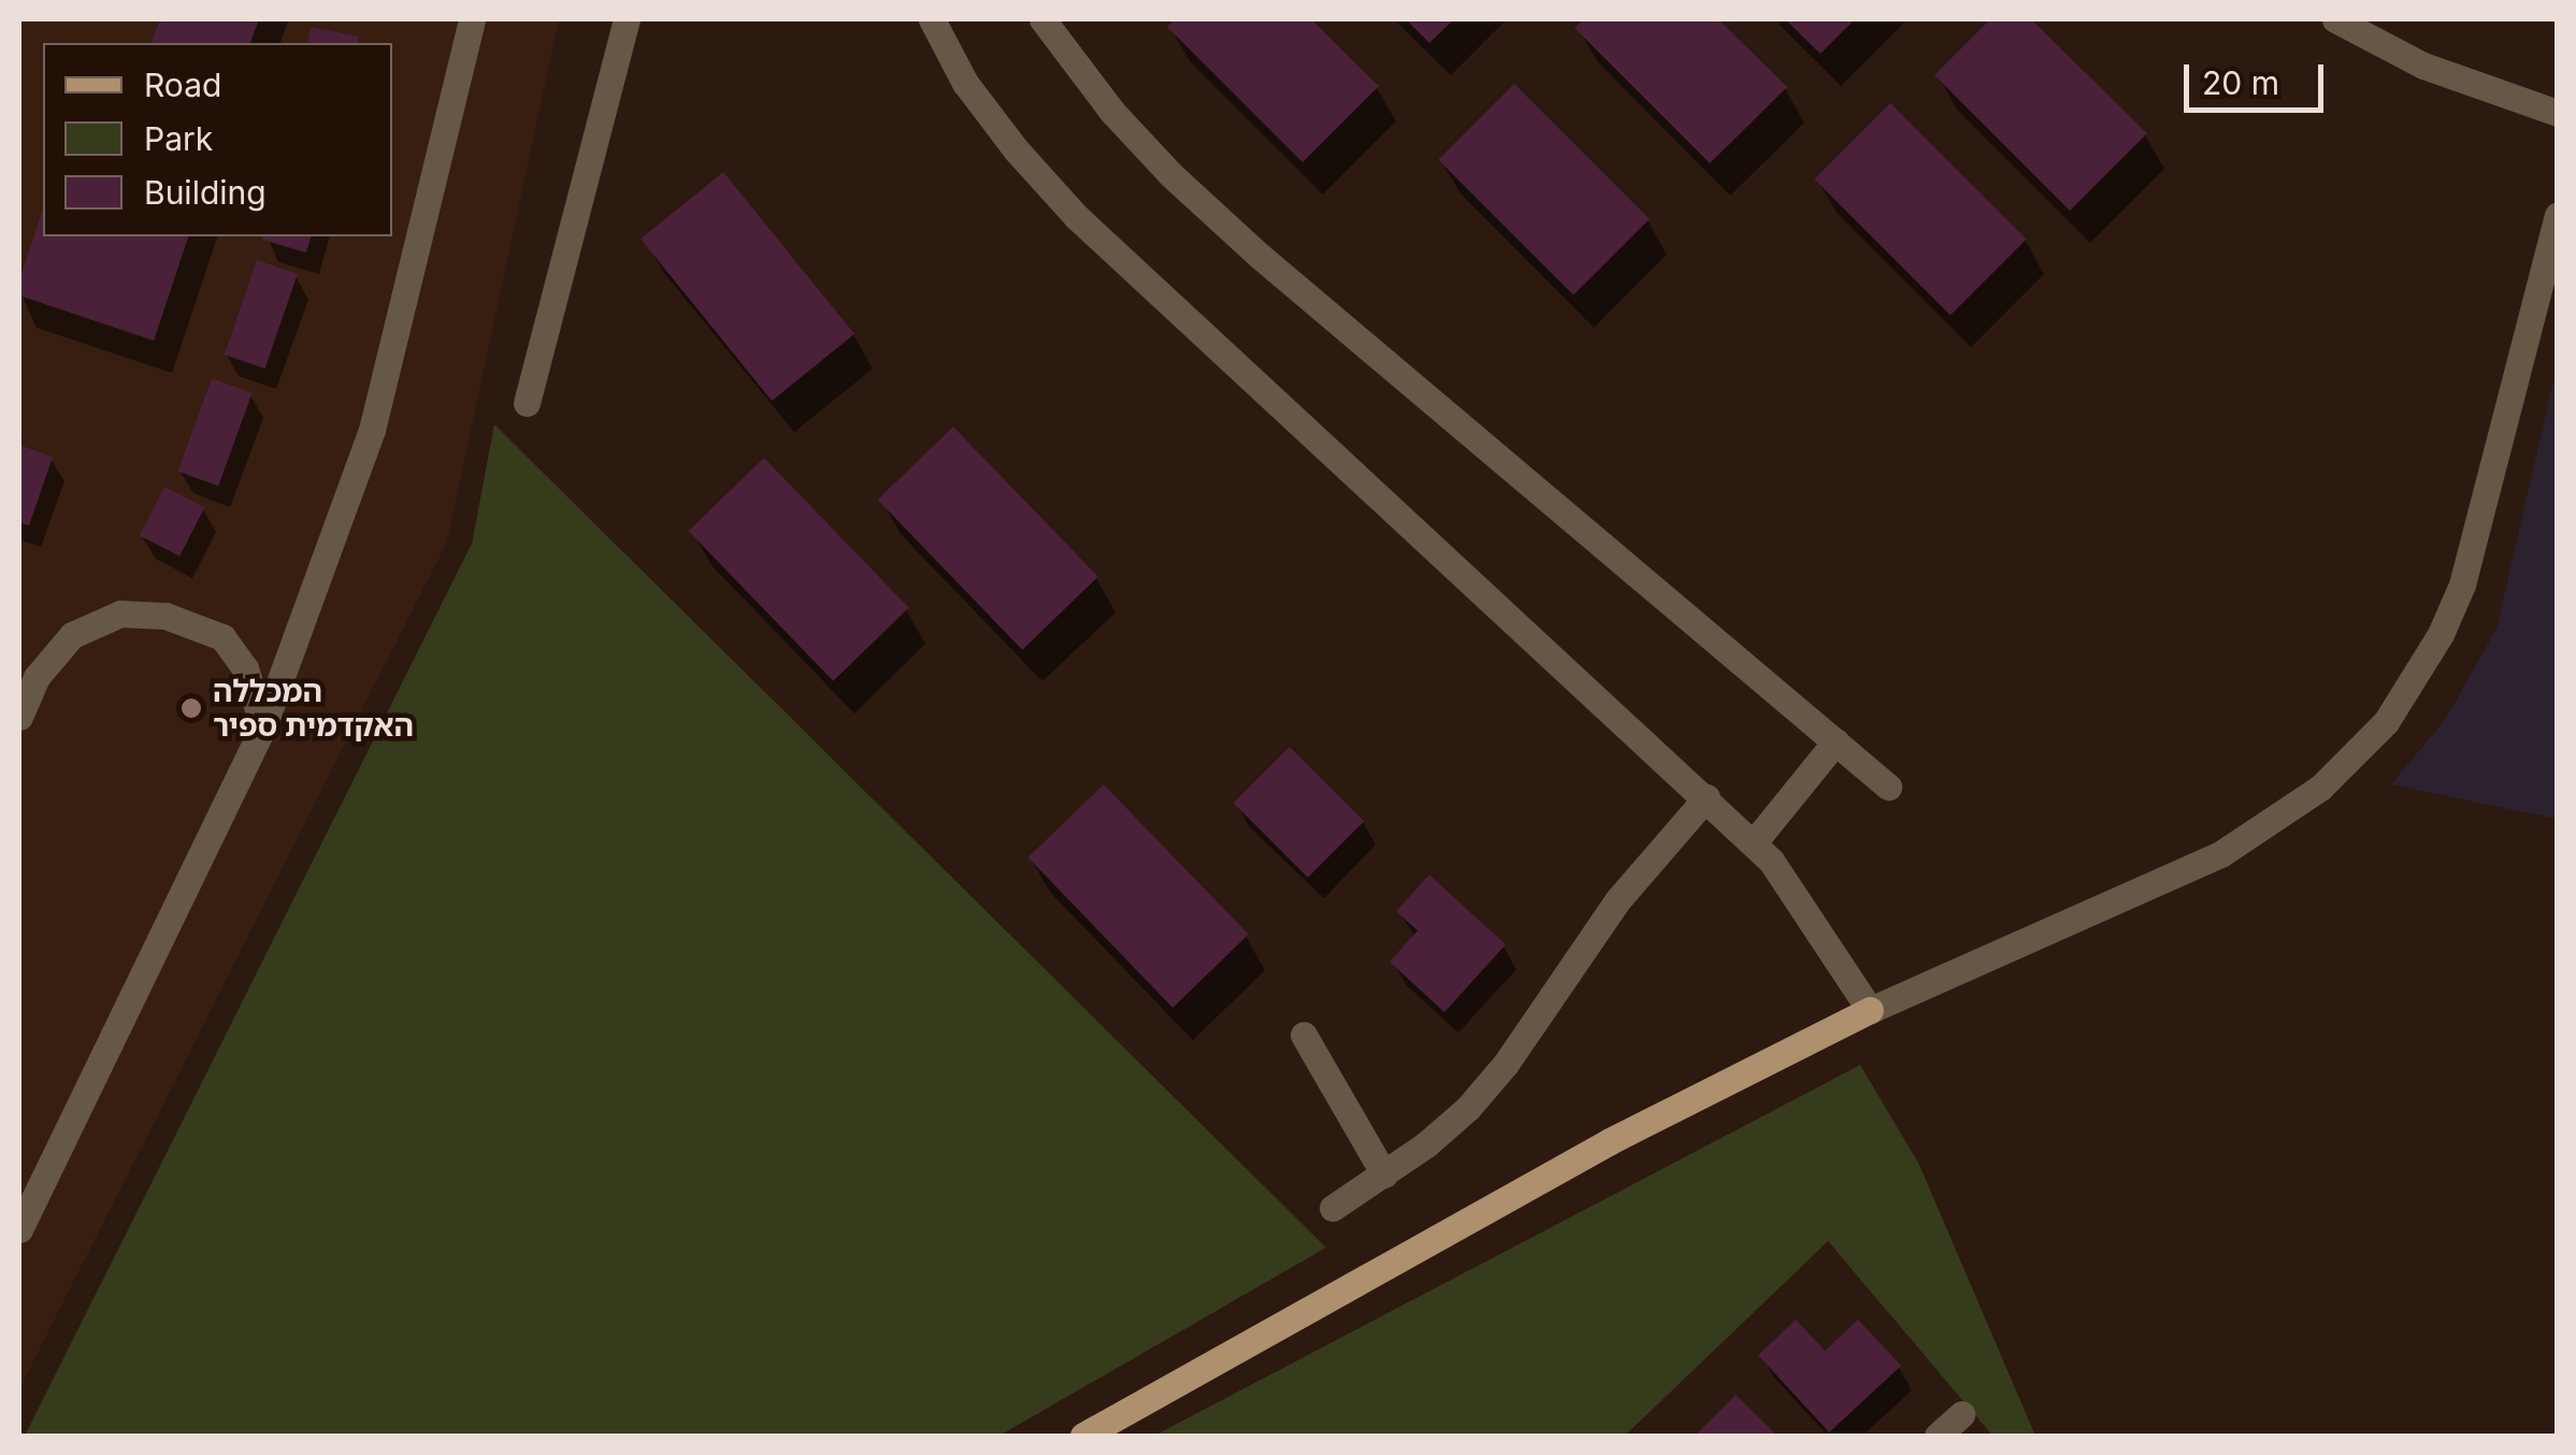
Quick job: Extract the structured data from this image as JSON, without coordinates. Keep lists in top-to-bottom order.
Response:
{
  "places": ["המכללה האקדמית ספיר"],
  "legend": ["Road", "Park", "Building"],
  "scale_bar": "20 m"
}
